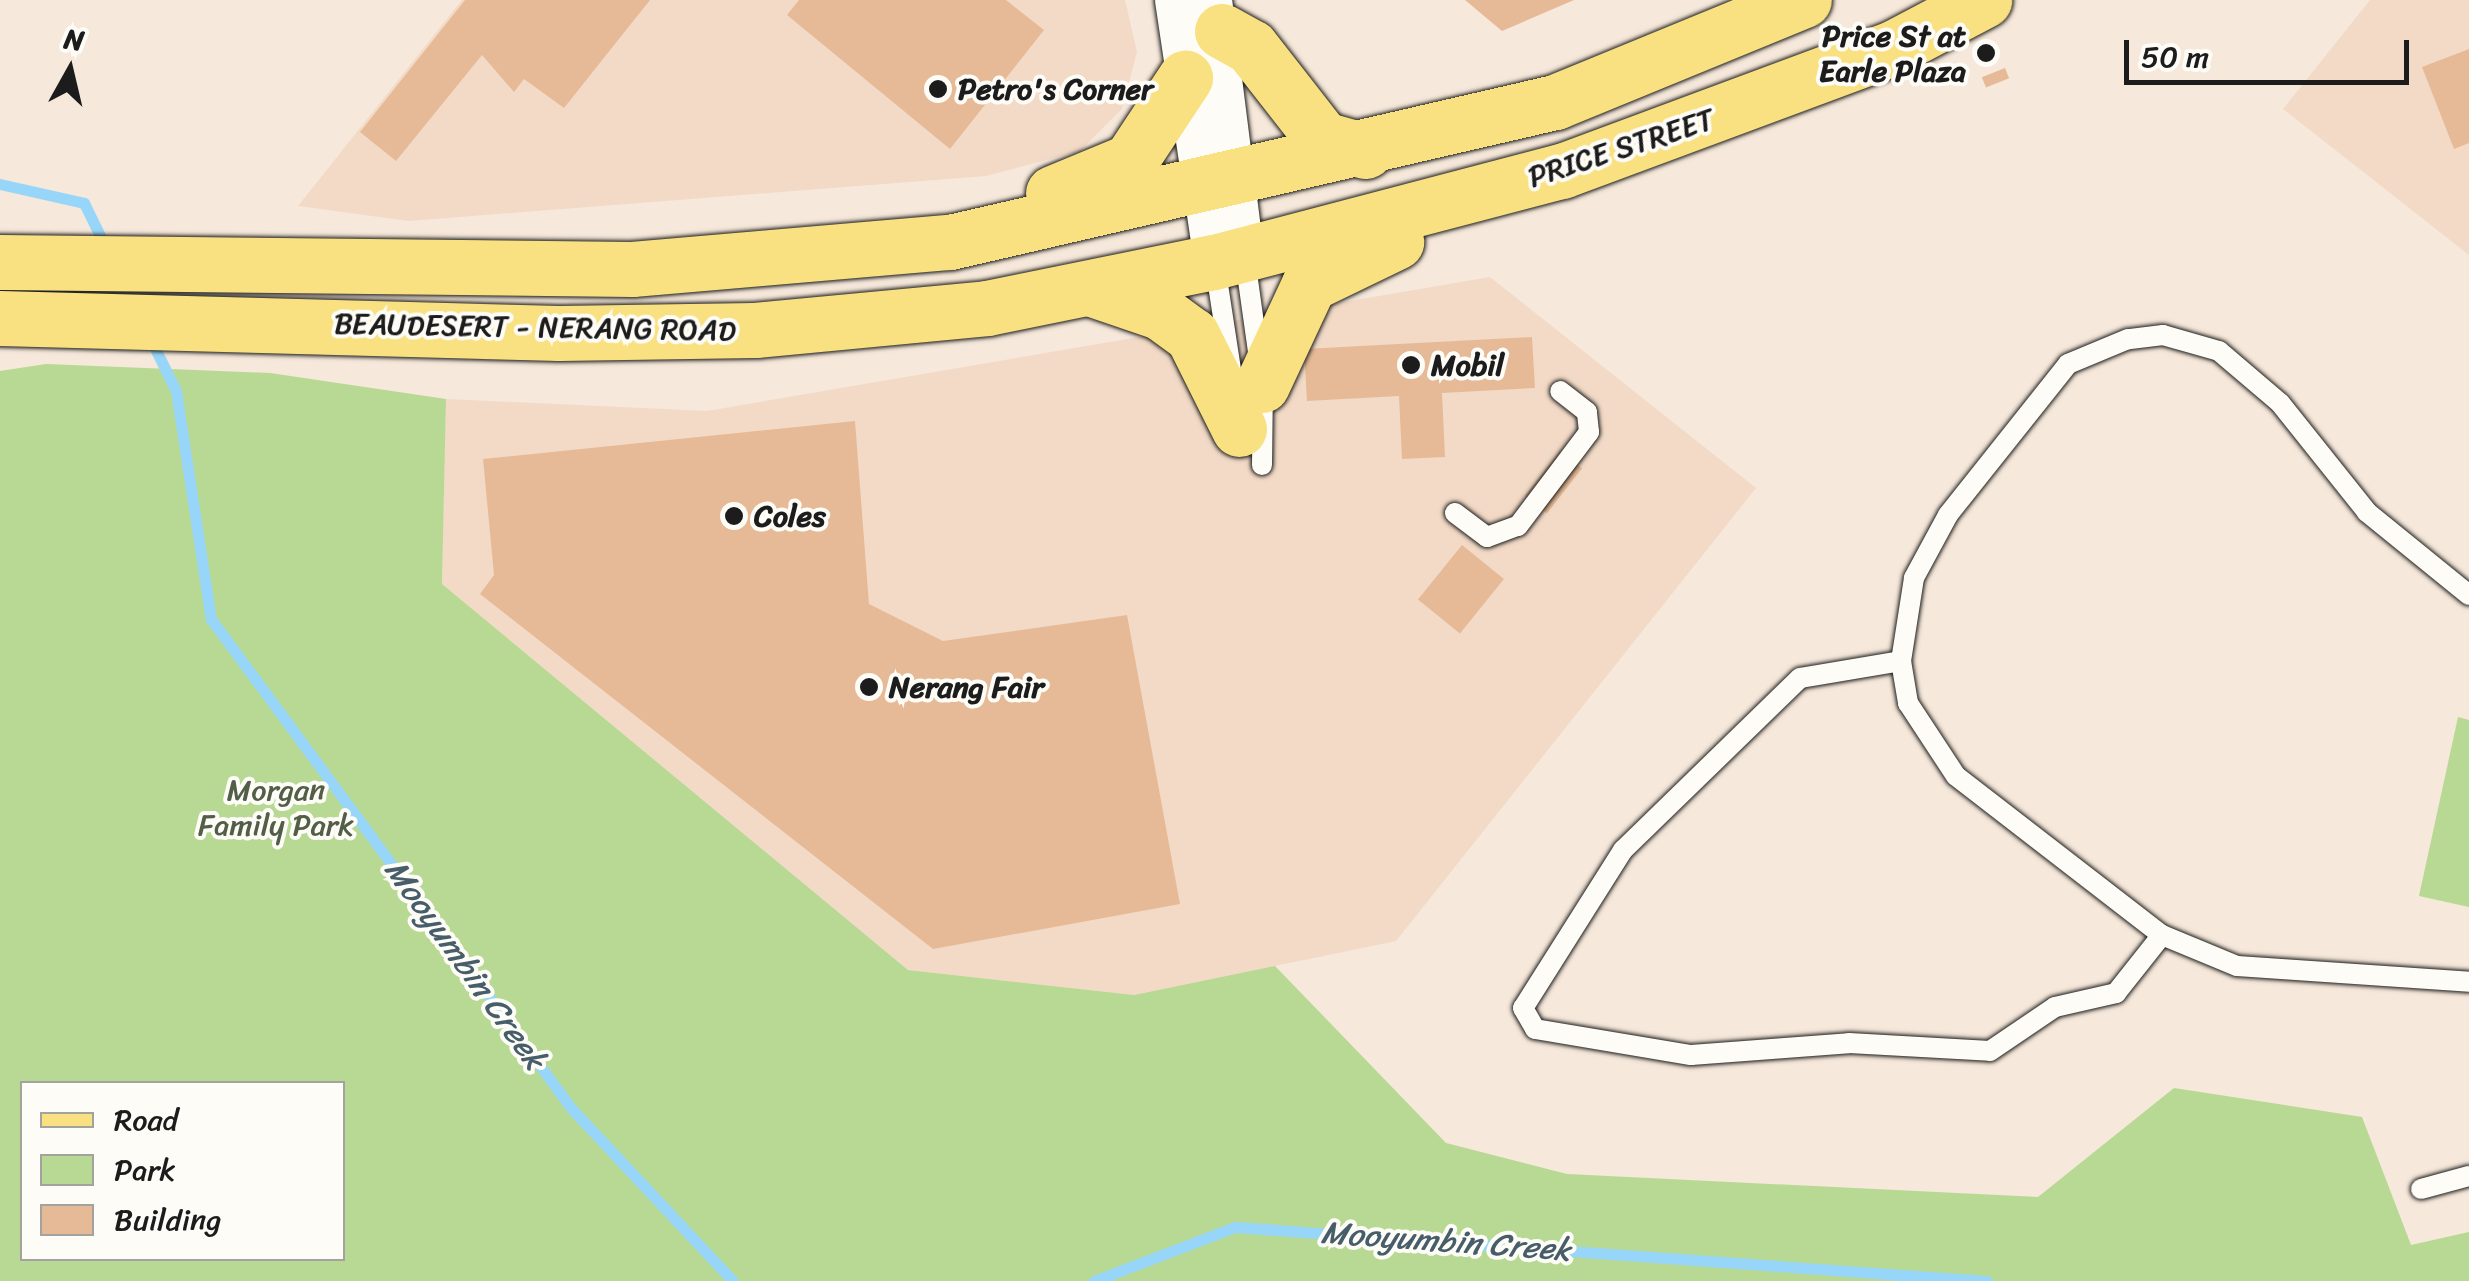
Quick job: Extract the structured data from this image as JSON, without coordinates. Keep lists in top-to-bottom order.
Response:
{
  "streets": {
    "main road": ["PRICE STREET", "BEAUDESERT - NERANG ROAD"]
  },
  "crossings": [
    ["PRICE STREET", "BEAUDESERT - NERANG ROAD"]
  ],
  "water": ["Mooyumbin Creek"],
  "parks": ["Morgan Family Park"],
  "places": [
    "Price St at Earle Plaza",
    "Petro's Corner",
    "Mobil",
    "Coles",
    "Nerang Fair"
  ],
  "legend": ["Road", "Park", "Building"],
  "scale_bar": "50 m",
  "north": "top"
}
